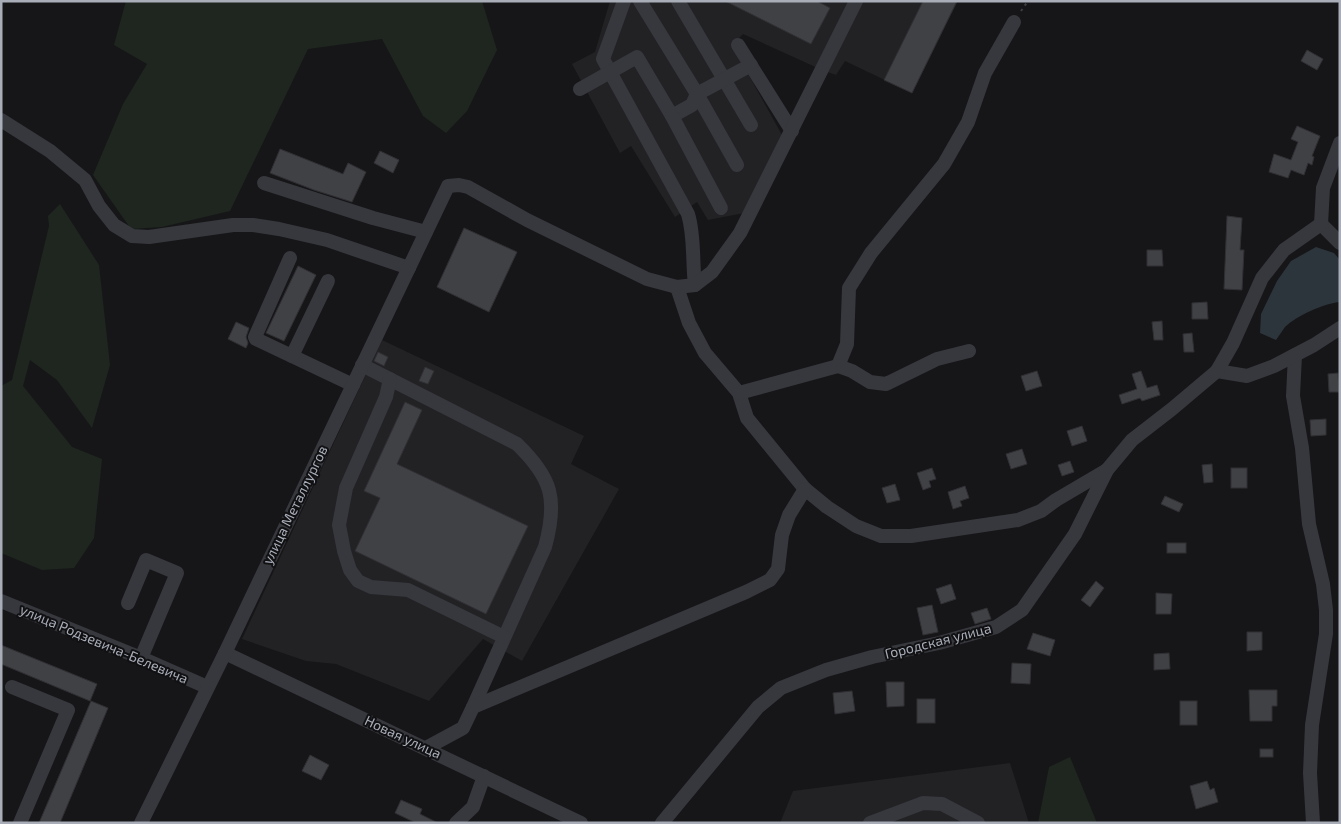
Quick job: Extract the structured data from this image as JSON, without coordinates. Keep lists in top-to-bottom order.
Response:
{
  "streets": {
    "street": [
      "улица Металлургов",
      "Городская улица",
      "улица Родзевича-Белевича",
      "Новая улица"
    ]
  },
  "crossings": [
    ["улица Металлургов", "улица Родзевича-Белевича"],
    ["улица Металлургов", "Новая улица"]
  ]
}
